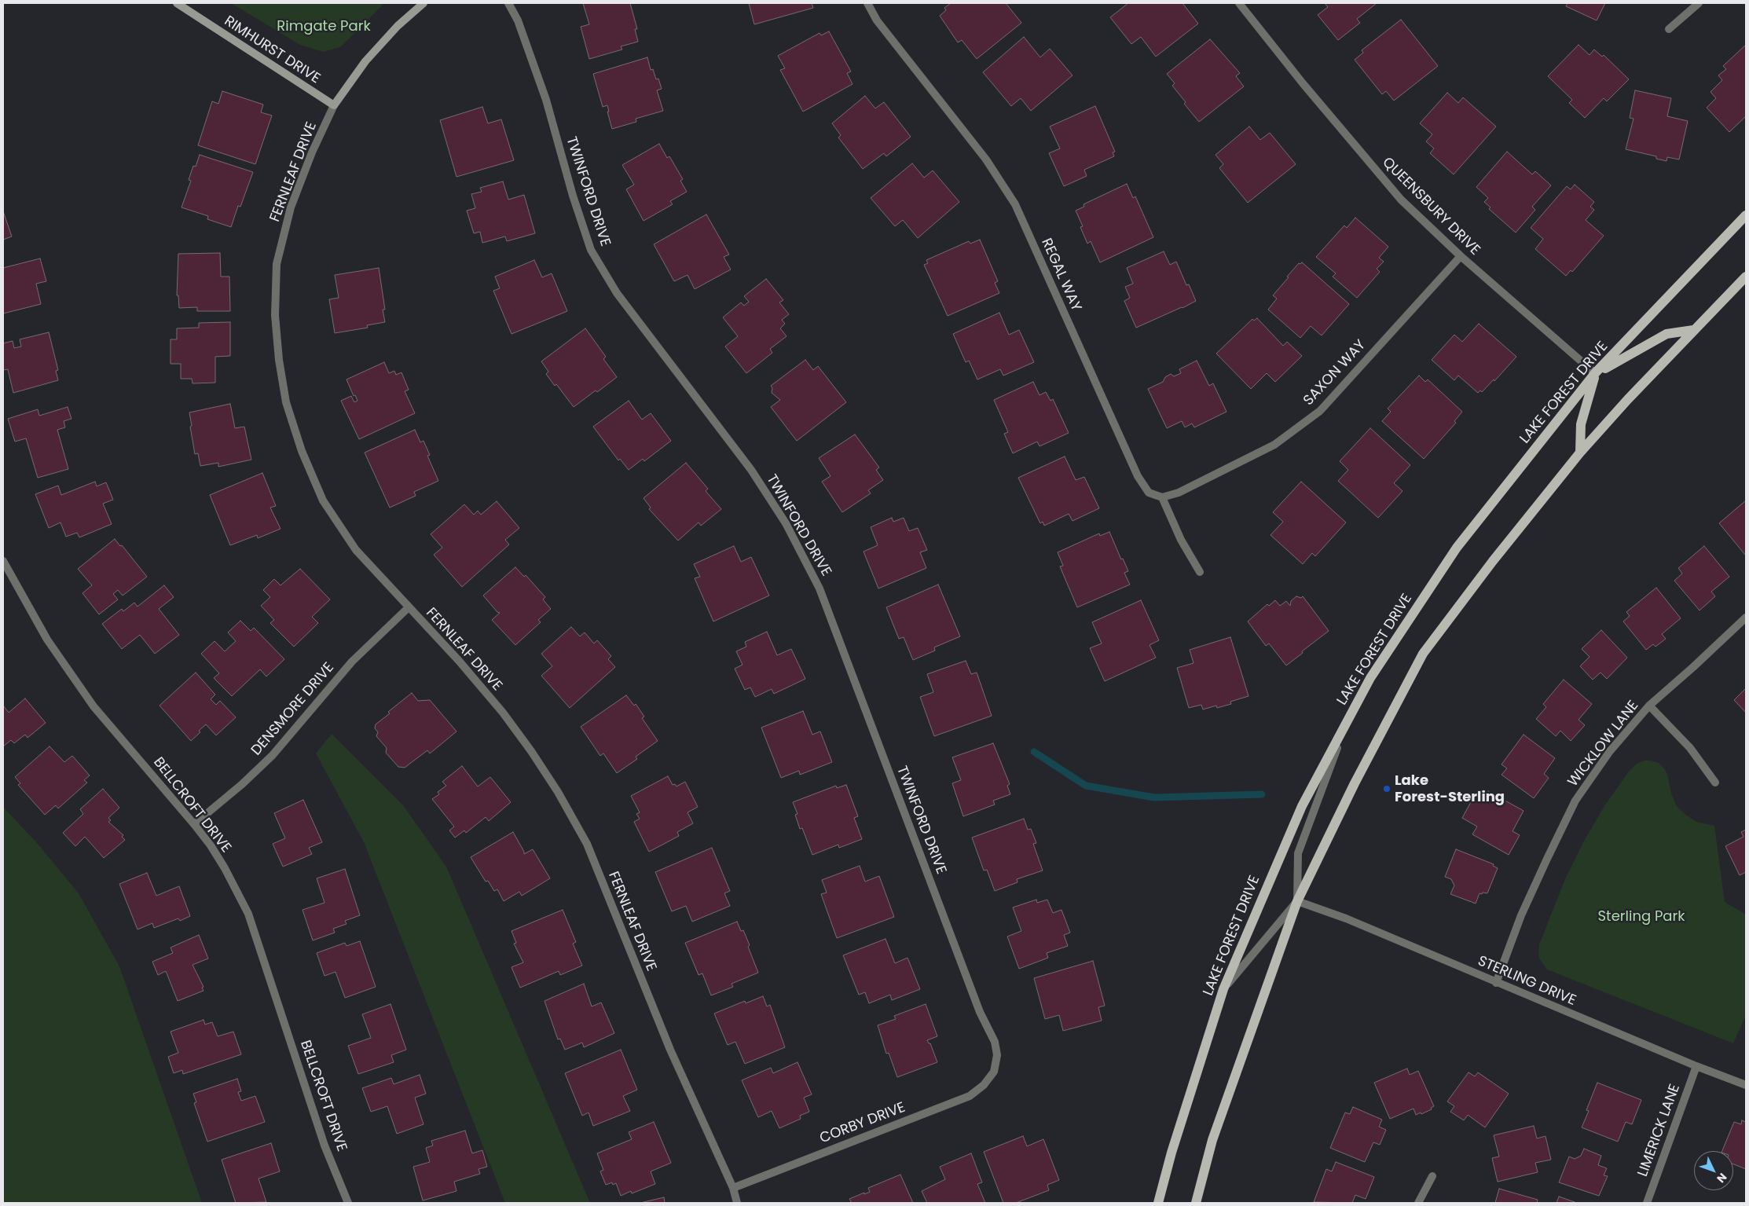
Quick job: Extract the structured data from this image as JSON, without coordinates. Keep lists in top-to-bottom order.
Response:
{
  "streets": {
    "main road": ["LAKE FOREST DRIVE"],
    "street": [
      "RIMHURST DRIVE",
      "FERNLEAF DRIVE",
      "TWINFORD DRIVE",
      "QUEENSBURY DRIVE",
      "REGAL WAY",
      "SAXON WAY",
      "DENSMORE DRIVE",
      "WICKLOW LANE",
      "BELLCROFT DRIVE",
      "STERLING DRIVE",
      "CORBY DRIVE",
      "LIMERICK LANE"
    ]
  },
  "crossings": [
    ["RIMHURST DRIVE", "FERNLEAF DRIVE"],
    ["FERNLEAF DRIVE", "DENSMORE DRIVE"],
    ["FERNLEAF DRIVE", "CORBY DRIVE"],
    ["TWINFORD DRIVE", "CORBY DRIVE"],
    ["QUEENSBURY DRIVE", "SAXON WAY"],
    ["QUEENSBURY DRIVE", "LAKE FOREST DRIVE"],
    ["REGAL WAY", "SAXON WAY"],
    ["DENSMORE DRIVE", "BELLCROFT DRIVE"],
    ["WICKLOW LANE", "STERLING DRIVE"],
    ["STERLING DRIVE", "LIMERICK LANE"]
  ],
  "parks": ["Rimgate Park", "Sterling Park"],
  "places": ["Lake Forest-Sterling"],
  "north": "bottom right"
}
